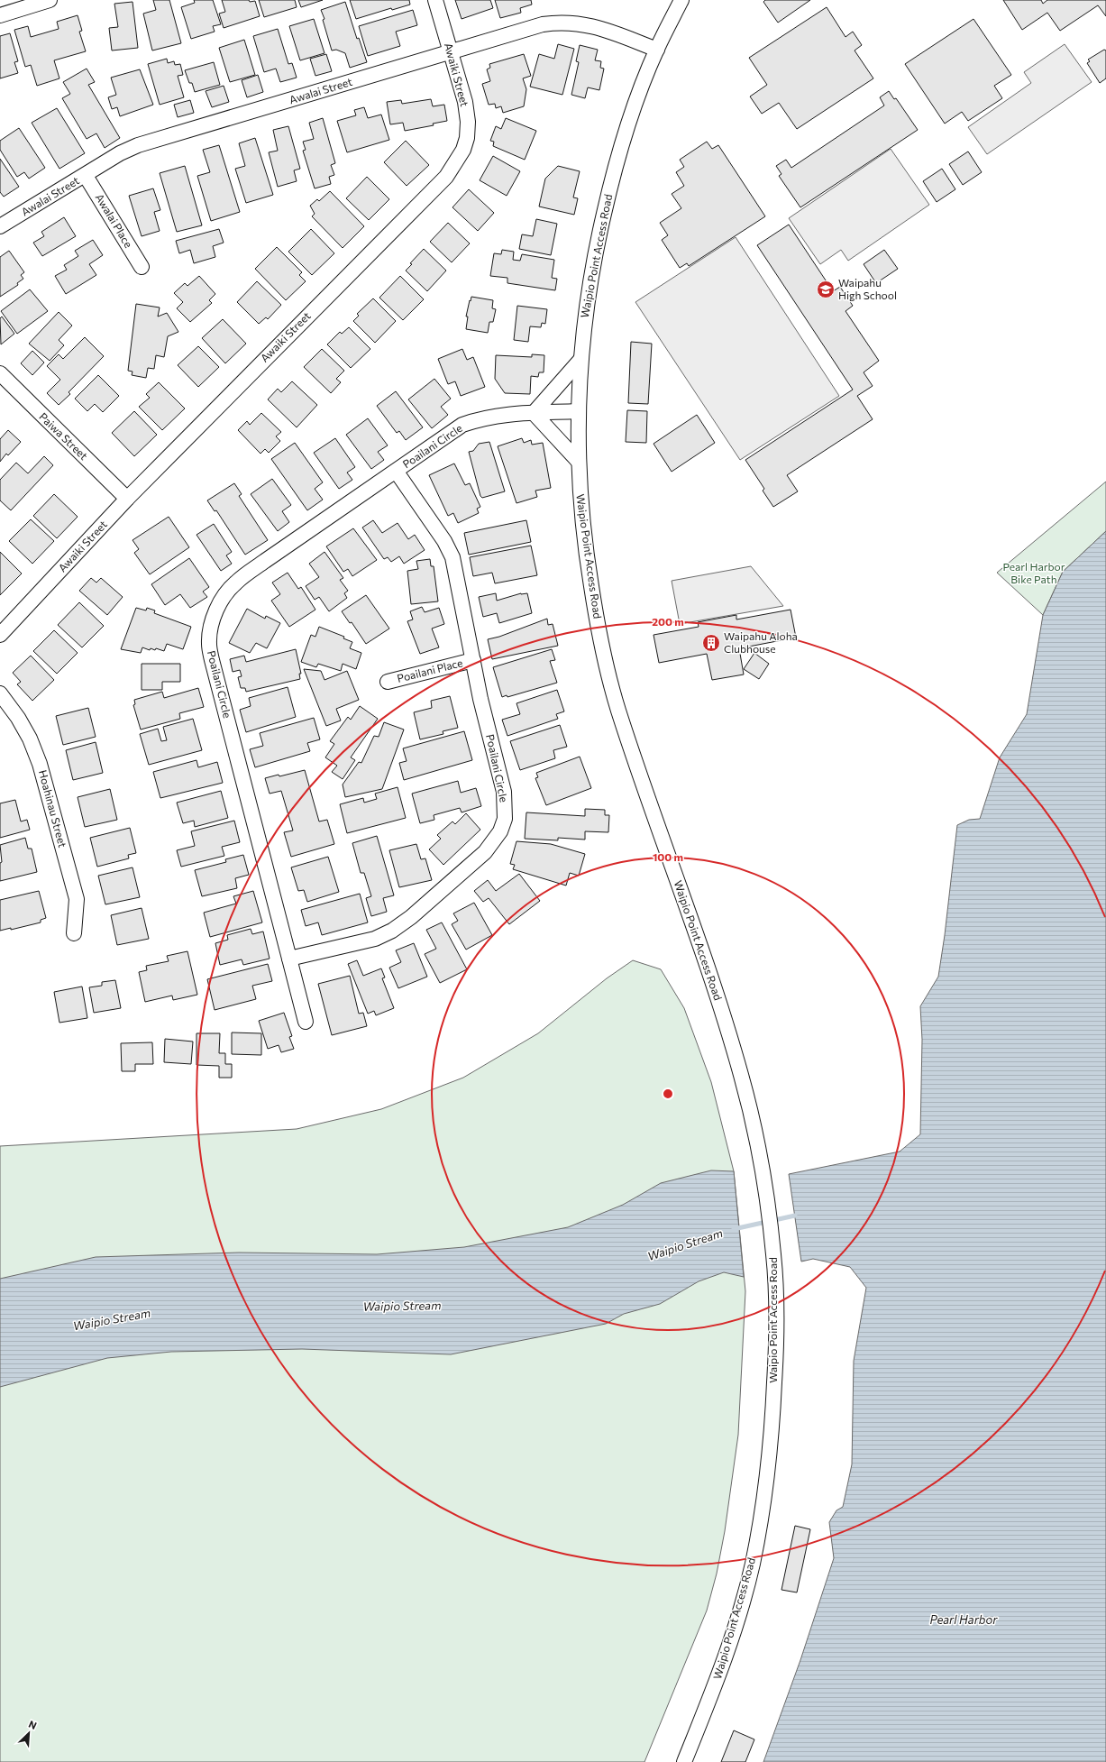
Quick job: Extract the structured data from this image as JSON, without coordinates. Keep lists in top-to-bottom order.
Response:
{
  "streets": {
    "street": [
      "Awaiki Street",
      "Awalai Street",
      "Awalai Place",
      "Waipio Point Access Road",
      "Paiwa Street",
      "Poailani Circle",
      "Poailani Place",
      "Hoahinau Street"
    ]
  },
  "crossings": [
    ["Awaiki Street", "Awalai Street"],
    ["Awaiki Street", "Paiwa Street"],
    ["Awalai Street", "Awalai Place"],
    ["Awalai Street", "Waipio Point Access Road"],
    ["Waipio Point Access Road", "Poailani Circle"],
    ["Poailani Circle", "Poailani Place"]
  ],
  "water": ["Waipio Stream", "Pearl Harbor"],
  "parks": ["Pearl Harbor Bike Path"],
  "places": {
    "school or university": ["Waipahu High School"],
    "building": ["Waipahu Aloha Clubhouse"]
  },
  "north": "top right",
  "rings": ["200 m", "100 m"]
}
